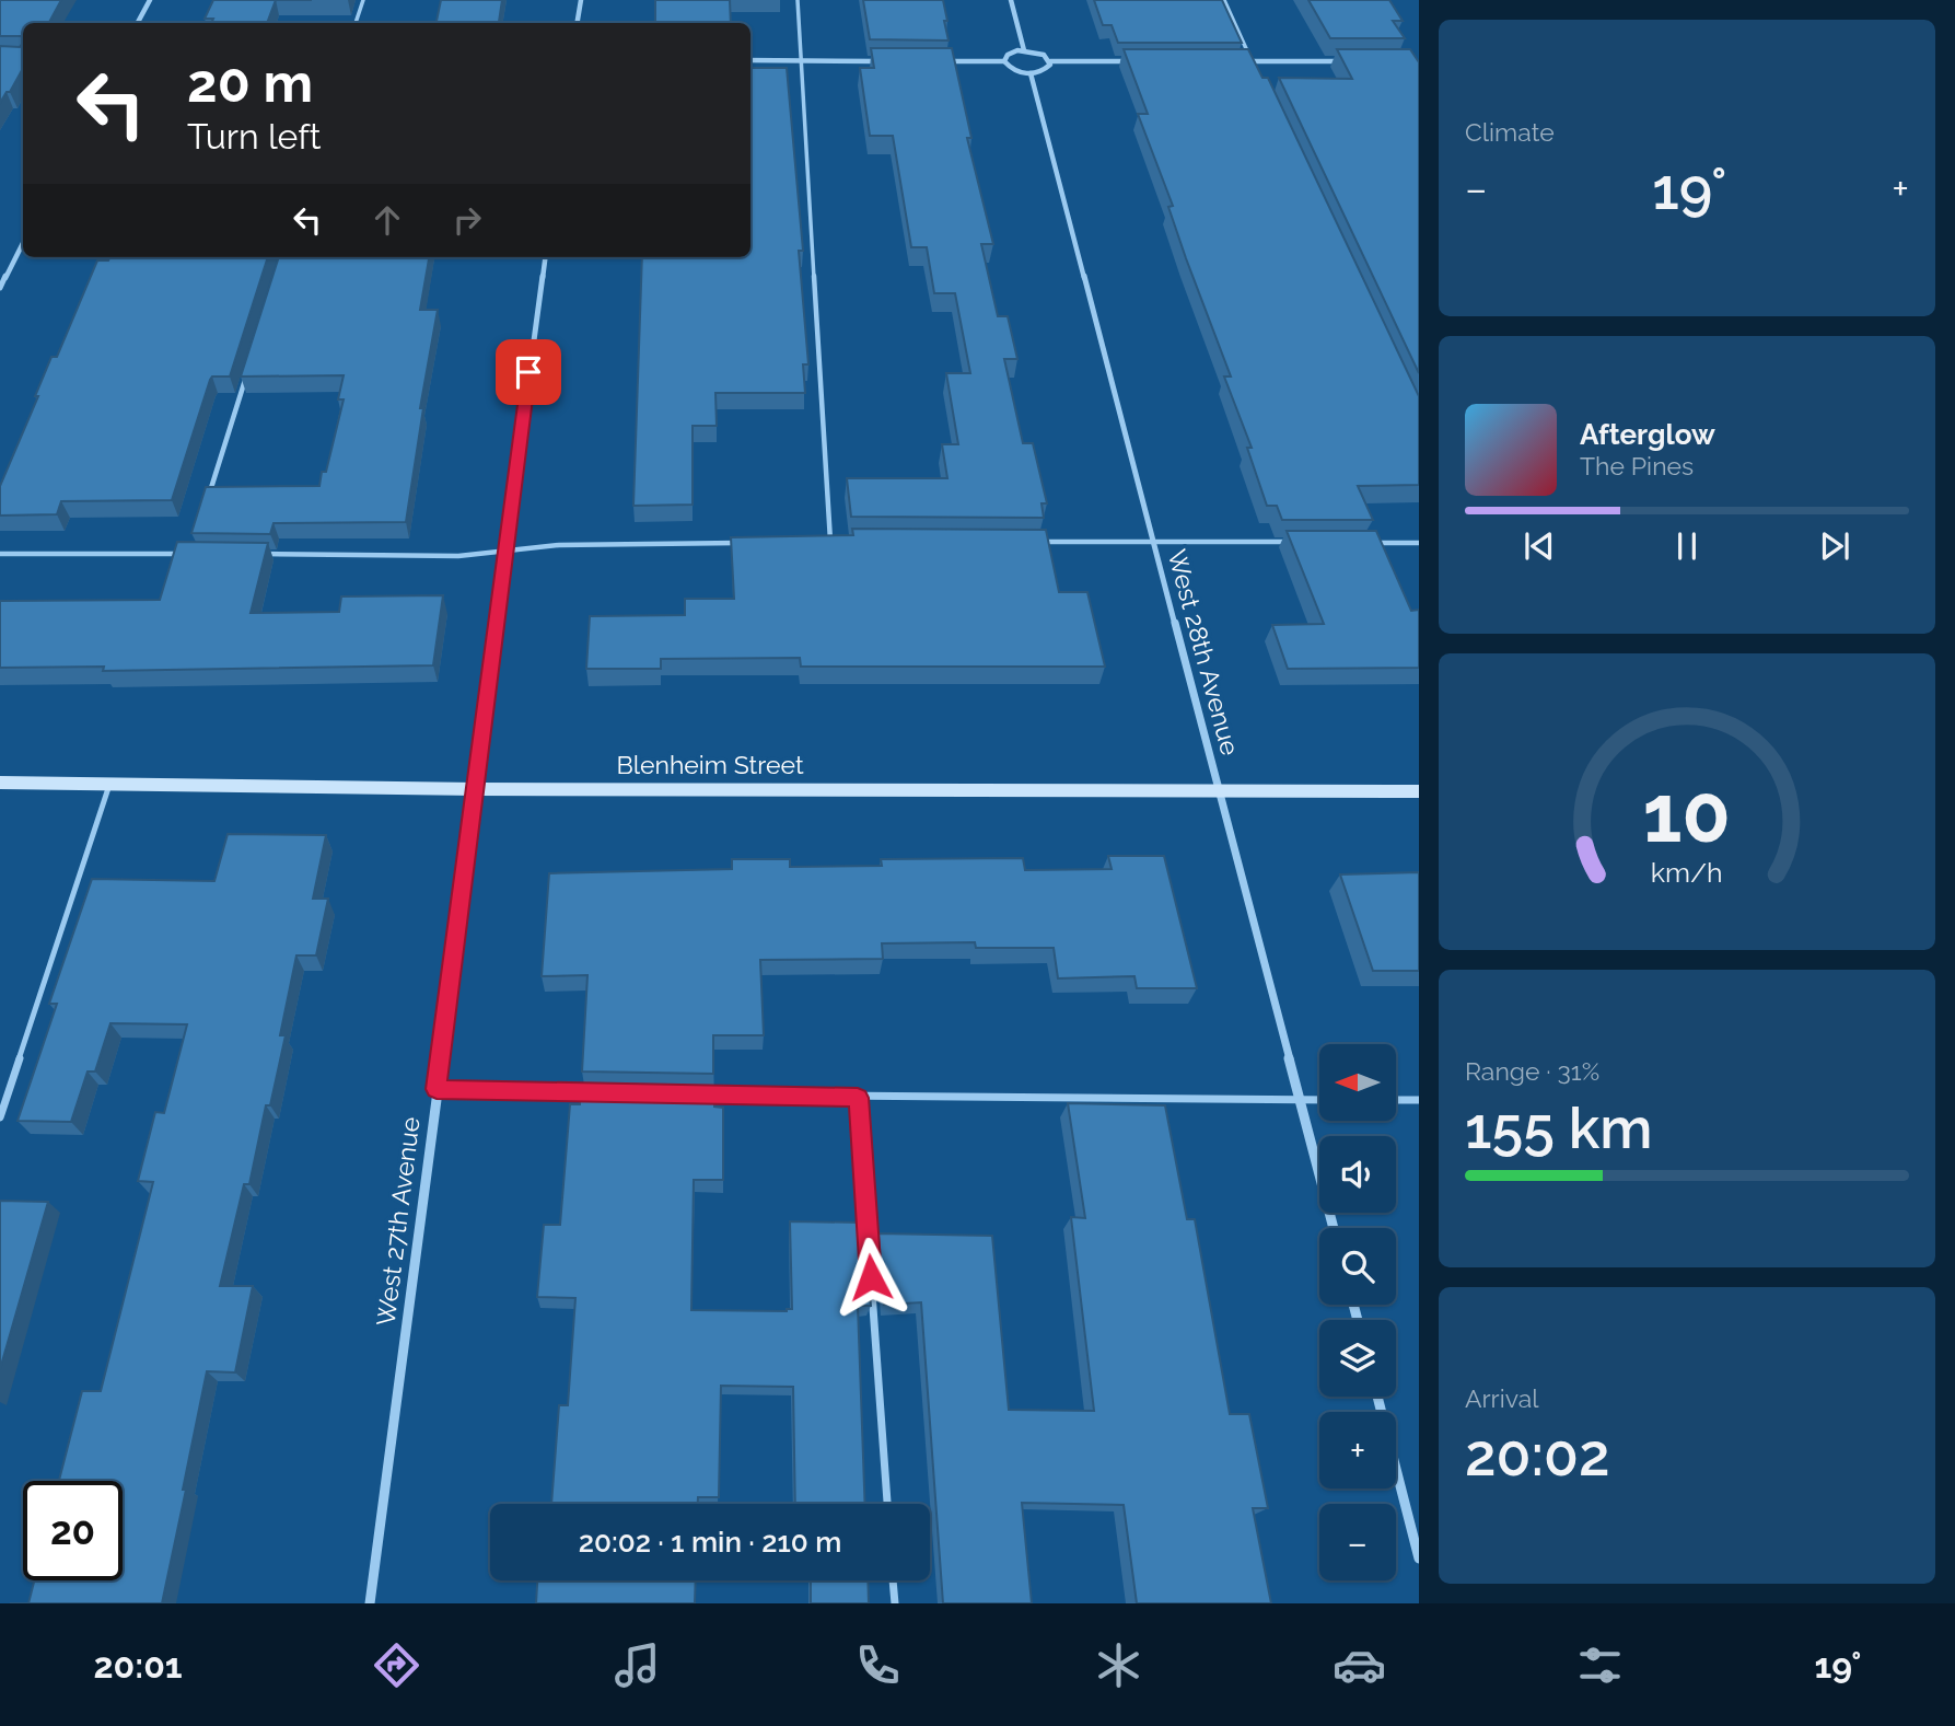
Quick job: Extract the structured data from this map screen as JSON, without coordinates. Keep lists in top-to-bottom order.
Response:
{
  "streets": {
    "street": ["West 28th Avenue", "Blenheim Street", "West 27th Avenue"]
  },
  "crossings": [
    ["West 28th Avenue", "Blenheim Street"],
    ["Blenheim Street", "West 27th Avenue"]
  ],
  "north": "left",
  "page": {
    "tile": [
      "Climate",
      ["Range · 31%", "155 km"],
      ["Arrival", "20:02"]
    ],
    "turn": ["20 m", "Turn left"],
    "heat": ["−", "19°", "+"],
    "song": ["Afterglow", "The Pines"],
    "map_buttons": ["+", "−"],
    "limit": "20",
    "trip": "20:02 · 1 min · 210 m",
    "tabs": ["20:01", "19°"],
    "gauge": ["10", "km/h"]
  }
}
